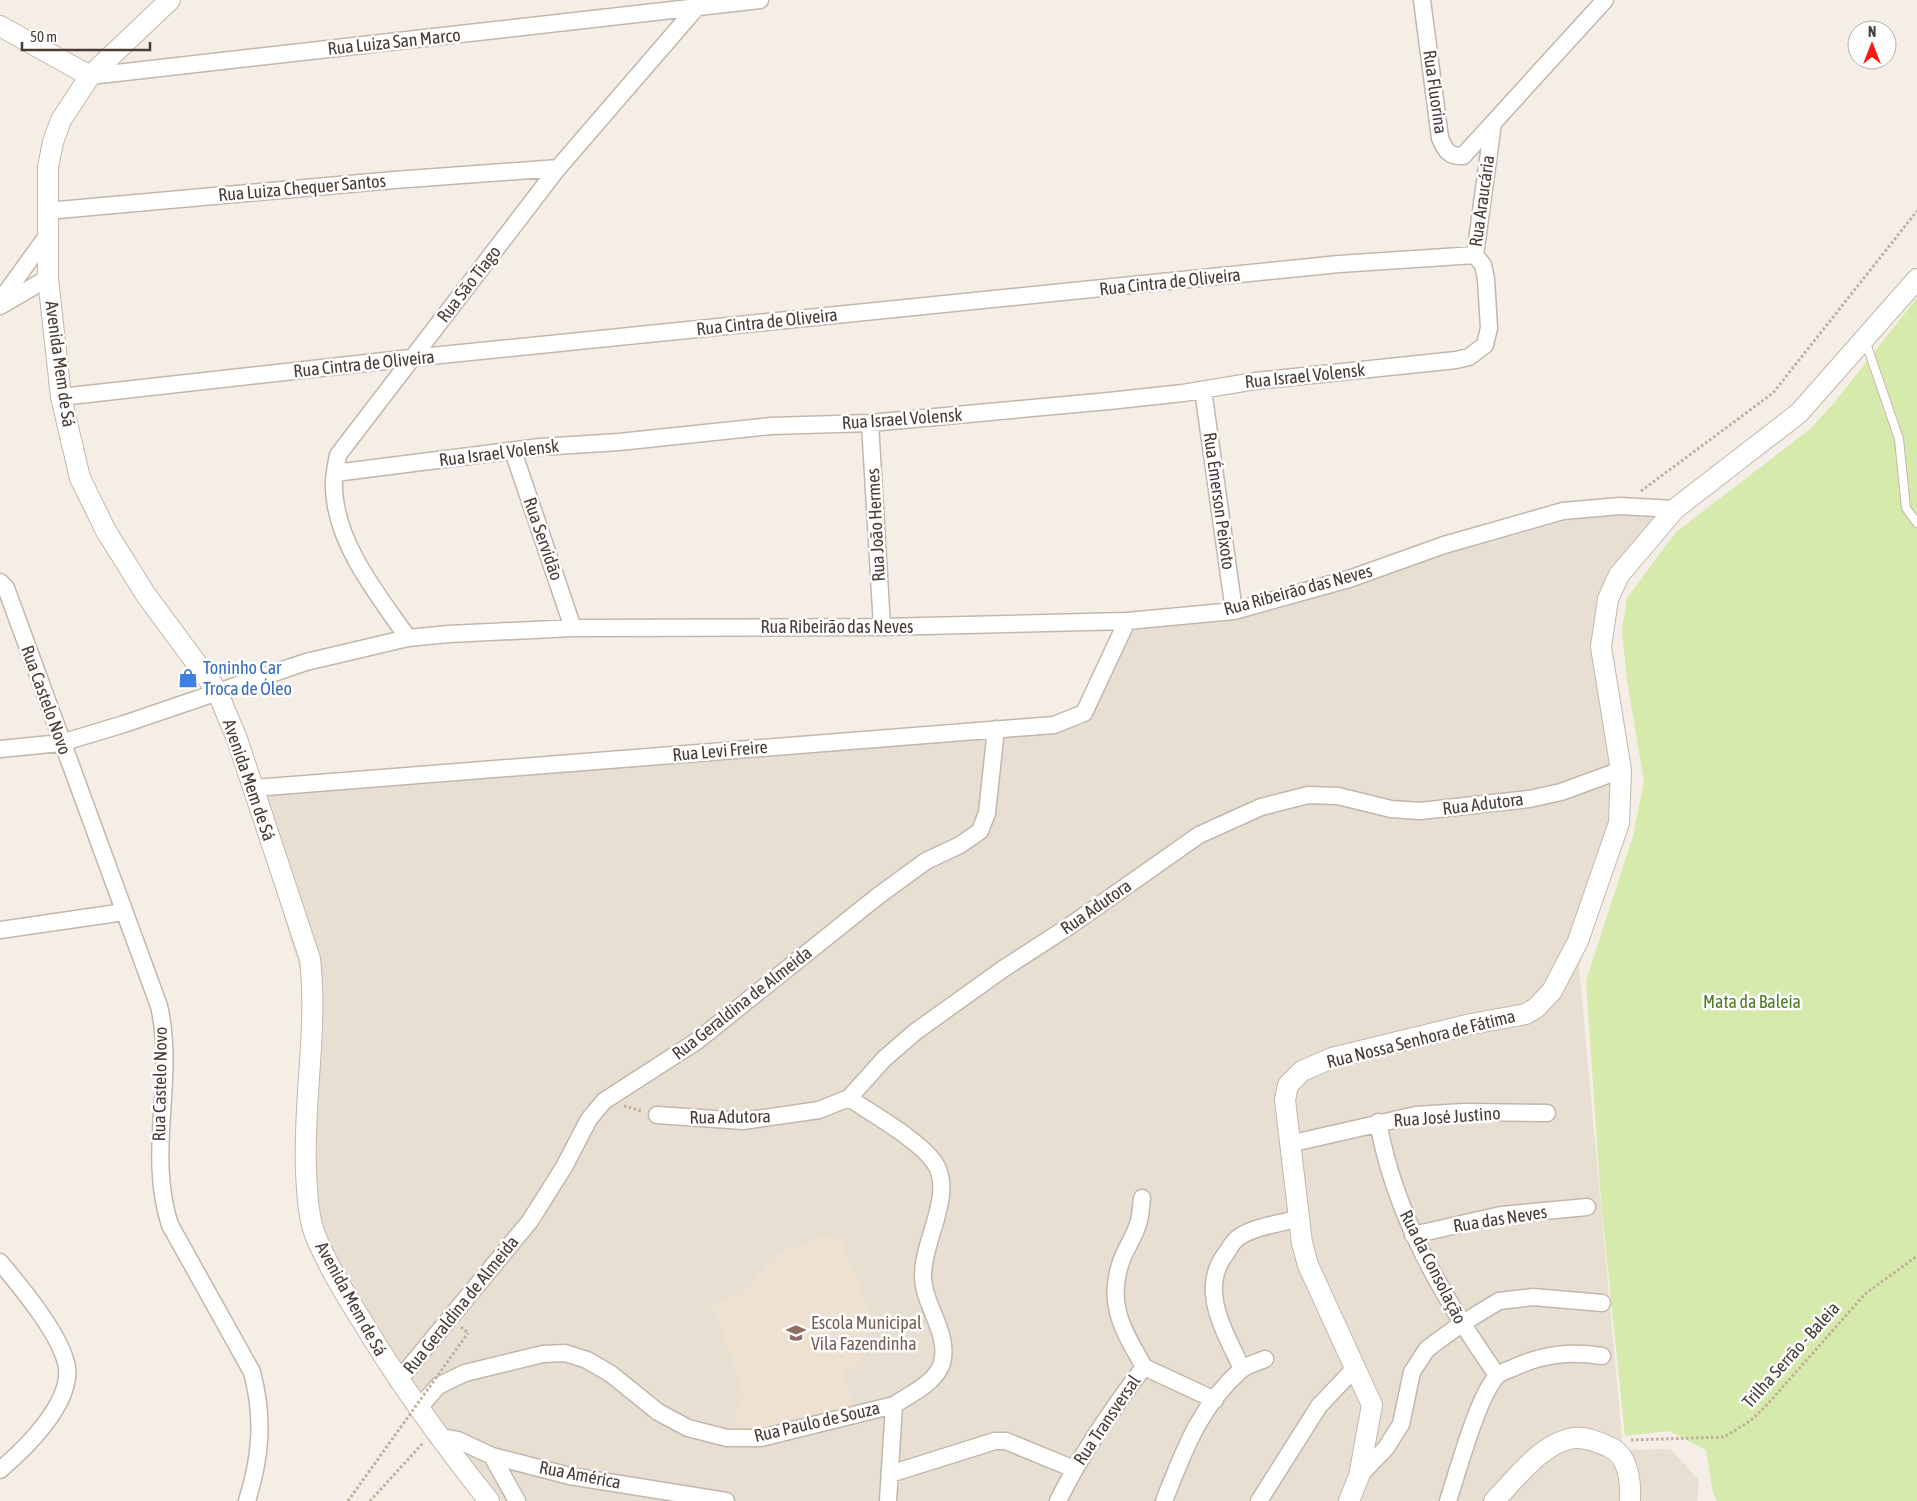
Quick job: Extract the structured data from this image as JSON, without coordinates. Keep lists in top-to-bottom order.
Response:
{
  "streets": {
    "street": [
      "Rua Luiza San Marco",
      "Rua Fluorina",
      "Rua Luiza Chequer Santos",
      "Rua Araucária",
      "Rua Cintra de Oliveira",
      "Rua São Tiago",
      "Avenida Mem de Sá",
      "Rua Israel Volensk",
      "Rua Émerson Peixoto",
      "Rua João Hermes",
      "Rua Servidão",
      "Rua Ribeirão das Neves",
      "Rua Castelo Novo",
      "Rua Levi Freire",
      "Rua Adutora",
      "Rua Geraldina de Almeida",
      "Rua Nossa Senhora de Fátima",
      "Rua José Justino",
      "Rua das Neves",
      "Rua da Consolação",
      "Rua Transversal",
      "Rua Paulo de Souza",
      "Rua América"
    ],
    "path": ["Trilha Serrão - Baleia"]
  },
  "crossings": [
    ["Rua Luiza San Marco", "Rua São Tiago"],
    ["Rua Luiza San Marco", "Avenida Mem de Sá"],
    ["Rua Fluorina", "Rua Araucária"],
    ["Rua Luiza Chequer Santos", "Rua São Tiago"],
    ["Rua Luiza Chequer Santos", "Avenida Mem de Sá"],
    ["Rua Araucária", "Rua Cintra de Oliveira"],
    ["Rua Araucária", "Rua Israel Volensk"],
    ["Rua Cintra de Oliveira", "Rua São Tiago"],
    ["Rua Cintra de Oliveira", "Avenida Mem de Sá"],
    ["Rua São Tiago", "Rua Israel Volensk"],
    ["Rua São Tiago", "Rua Ribeirão das Neves"],
    ["Avenida Mem de Sá", "Rua Ribeirão das Neves"],
    ["Avenida Mem de Sá", "Rua Levi Freire"],
    ["Avenida Mem de Sá", "Rua Geraldina de Almeida"],
    ["Avenida Mem de Sá", "Rua Paulo de Souza"],
    ["Avenida Mem de Sá", "Rua América"],
    ["Rua Israel Volensk", "Rua Émerson Peixoto"],
    ["Rua Israel Volensk", "Rua João Hermes"],
    ["Rua Israel Volensk", "Rua Servidão"],
    ["Rua Émerson Peixoto", "Rua Ribeirão das Neves"],
    ["Rua João Hermes", "Rua Ribeirão das Neves"],
    ["Rua Servidão", "Rua Ribeirão das Neves"],
    ["Rua Ribeirão das Neves", "Rua Castelo Novo"],
    ["Rua Ribeirão das Neves", "Rua Levi Freire"],
    ["Rua Ribeirão das Neves", "Rua Nossa Senhora de Fátima"],
    ["Rua Levi Freire", "Rua Geraldina de Almeida"],
    ["Rua Adutora", "Rua Nossa Senhora de Fátima"],
    ["Rua Nossa Senhora de Fátima", "Rua José Justino"],
    ["Rua José Justino", "Rua da Consolação"],
    ["Rua das Neves", "Rua da Consolação"]
  ],
  "parks": ["Mata da Baleia"],
  "places": {
    "shop": ["Toninho Car Troca de Óleo"],
    "school or university": ["Escola Municipal Vila Fazendinha"]
  },
  "scale_bar": "50 m",
  "north": "top"
}
